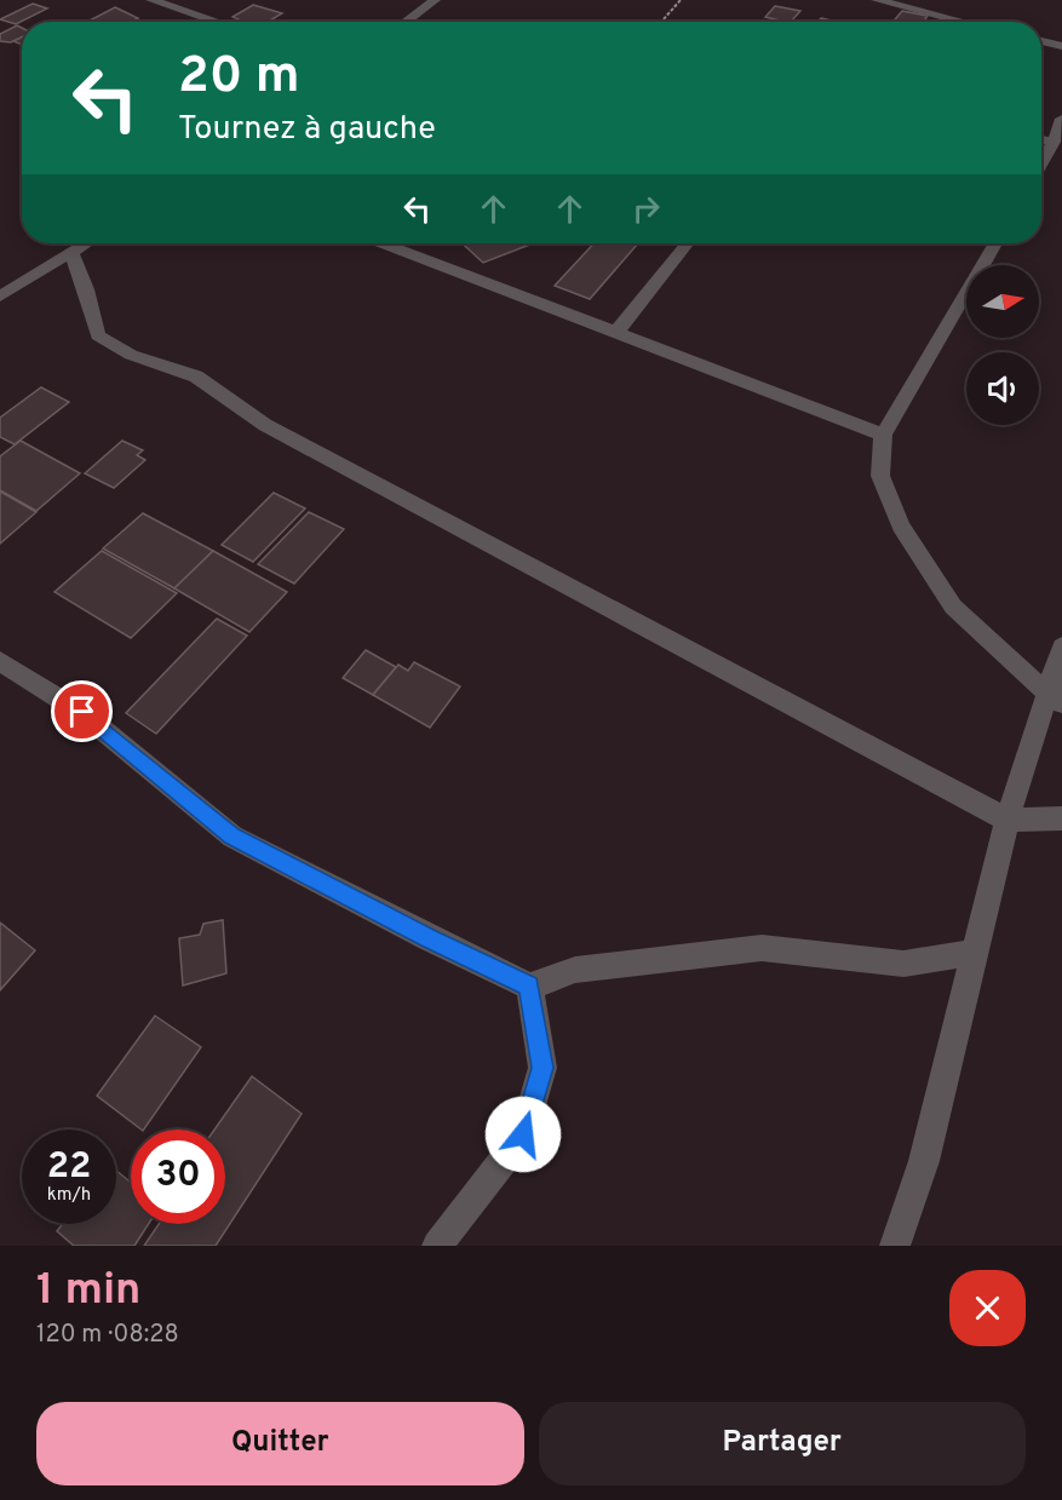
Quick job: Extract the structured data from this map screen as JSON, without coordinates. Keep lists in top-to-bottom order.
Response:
{
  "north": "right",
  "page": {
    "turn": ["20 m", "Tournez à gauche"],
    "speed": "22 km/h",
    "limit": "30",
    "heading": ["1 min", "120 m · 08:28"],
    "buttons": ["Quitter", "Partager"]
  }
}
